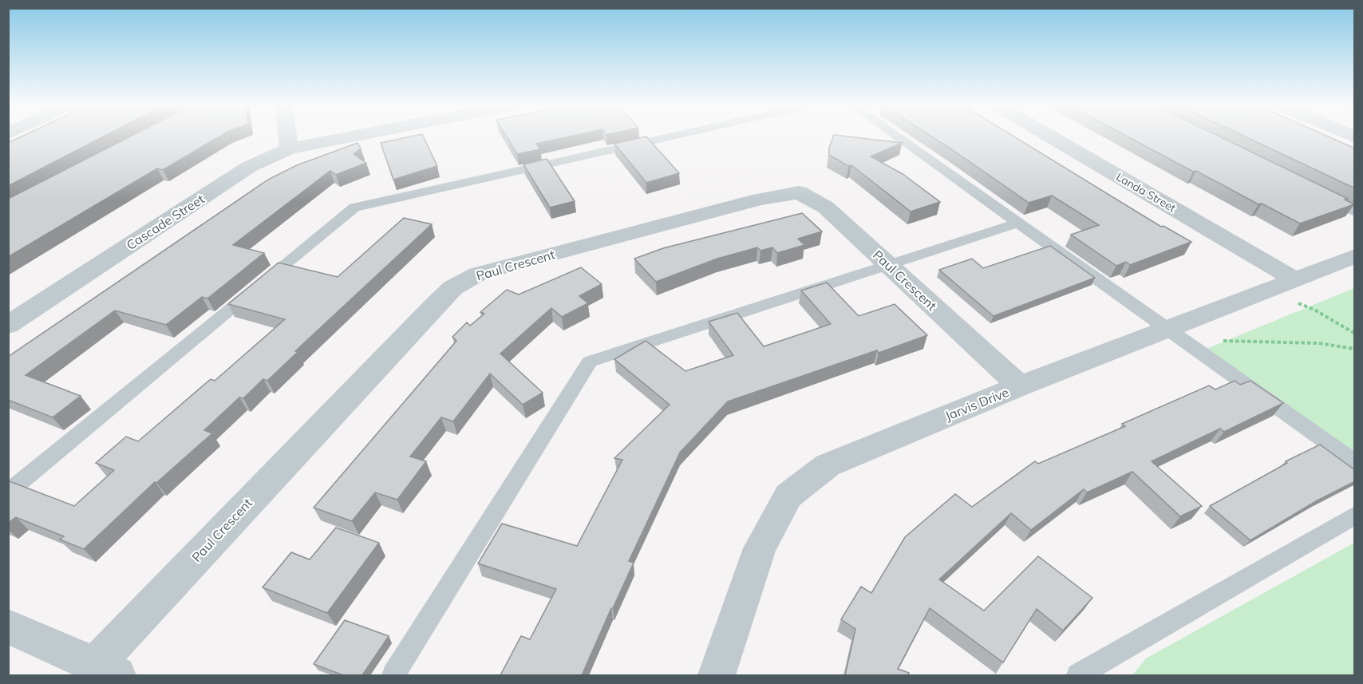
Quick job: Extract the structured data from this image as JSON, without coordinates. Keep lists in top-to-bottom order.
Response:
{
  "streets": {
    "street": [
      "Landa Street",
      "Cascade Street",
      "Paul Crescent",
      "Jarvis Drive"
    ]
  },
  "crossings": [
    ["Landa Street", "Jarvis Drive"],
    ["Paul Crescent", "Jarvis Drive"]
  ]
}
